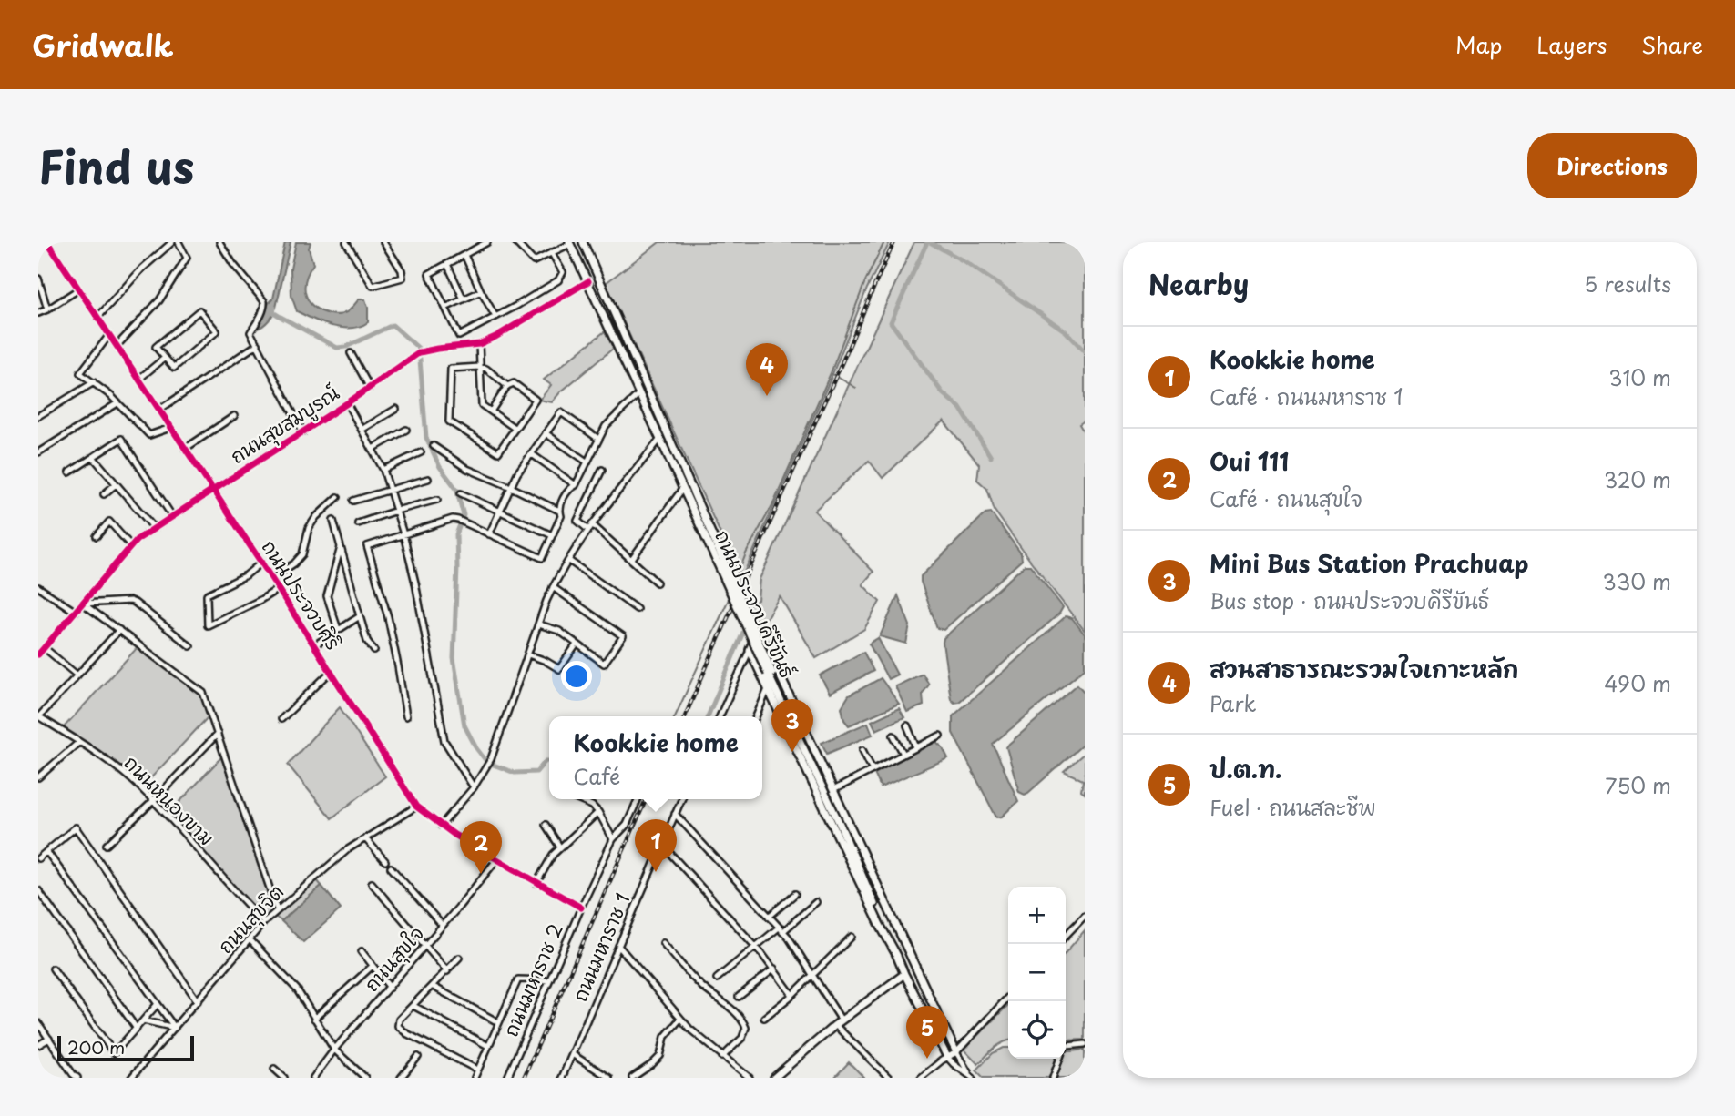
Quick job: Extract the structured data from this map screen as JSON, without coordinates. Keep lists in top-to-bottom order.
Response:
{
  "streets": {
    "main road": ["ถนนประจวบคีรีขันธ์"],
    "street": [
      "ถนนสุขสมบูรณ์",
      "ถนนประจวบศิริ",
      "ถนนหนองขาม",
      "ถนนสุขจิต",
      "ถนนมหาราช 1",
      "ถนนสุขใจ",
      "ถนนมหาราช 2"
    ]
  },
  "crossings": [
    ["ถนนสุขสมบูรณ์", "ถนนประจวบศิริ"],
    ["ถนนสุขสมบูรณ์", "ถนนประจวบคีรีขันธ์"],
    ["ถนนประจวบศิริ", "ถนนสุขจิต"],
    ["ถนนประจวบศิริ", "ถนนสุขใจ"],
    ["ถนนประจวบศิริ", "ถนนมหาราช 2"],
    ["ถนนหนองขาม", "ถนนสุขจิต"]
  ],
  "scale_bar": "200 m",
  "page": {
    "header": "Gridwalk",
    "nav": ["Map", "Layers", "Share"],
    "title": "Find us",
    "buttons": "Directions",
    "heading": ["Nearby", "5 results"],
    "list": [
      {
        "mark": "1",
        "name": "Kookkie home",
        "note": "Café · ถนนมหาราช 1",
        "value": "310 m"
      },
      {
        "mark": "2",
        "name": "Oui 111",
        "note": "Café · ถนนสุขใจ",
        "value": "320 m"
      },
      {
        "mark": "3",
        "name": "Mini Bus Station Prachuap",
        "note": "Bus stop · ถนนประจวบคีรีขันธ์",
        "value": "330 m"
      },
      {
        "mark": "4",
        "name": "สวนสาธารณะรวมใจเกาะหลัก",
        "note": "Park",
        "value": "490 m"
      },
      {
        "mark": "5",
        "name": "ป.ต.ท.",
        "note": "Fuel · ถนนสละชีพ",
        "value": "750 m"
      }
    ],
    "pins": [
      "4",
      "3",
      "1",
      "2",
      "5"
    ],
    "popup": ["Kookkie home", "Café"],
    "map_buttons": ["+", "−"],
    "scale": "200 m"
  }
}
